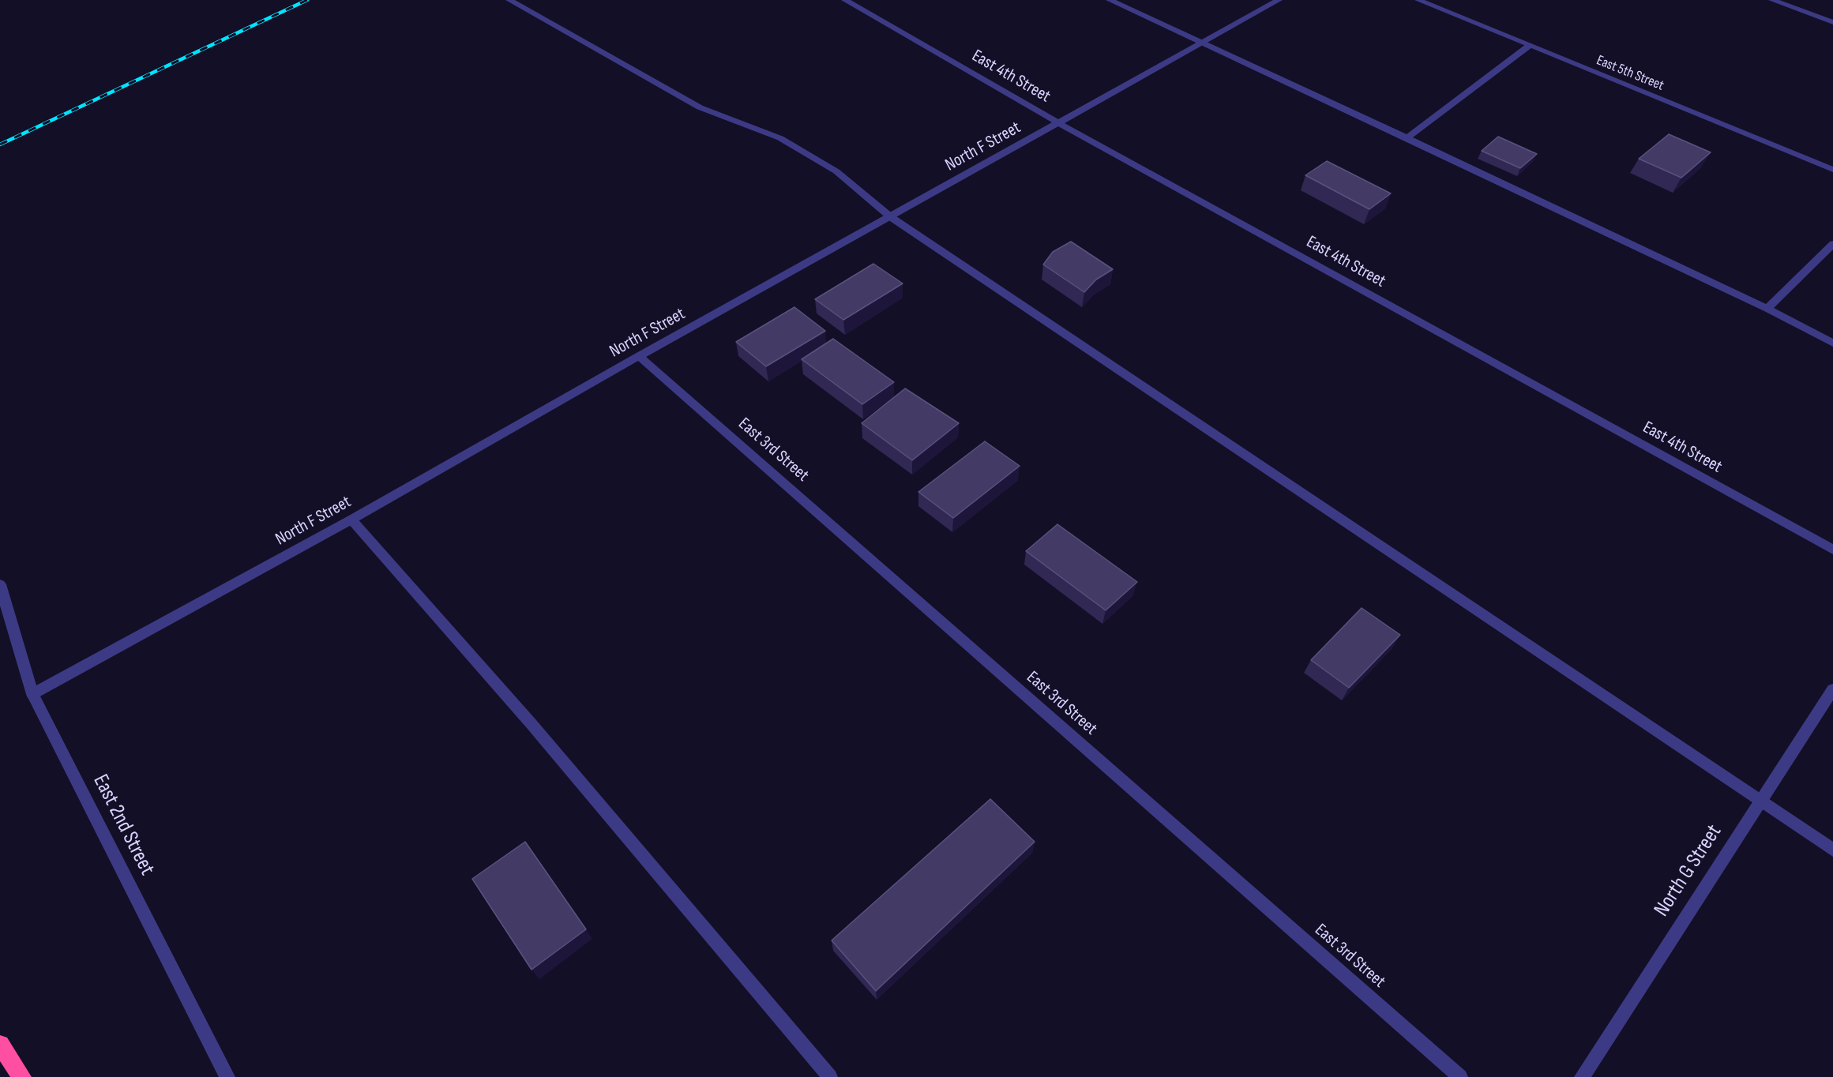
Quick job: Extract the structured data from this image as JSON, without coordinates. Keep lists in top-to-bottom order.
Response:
{
  "streets": {
    "street": [
      "East 5th Street",
      "East 4th Street",
      "North F Street",
      "East 3rd Street",
      "East 2nd Street",
      "North G Street"
    ]
  },
  "crossings": [
    ["East 4th Street", "North F Street"],
    ["North F Street", "East 3rd Street"],
    ["North F Street", "East 2nd Street"]
  ]
}
